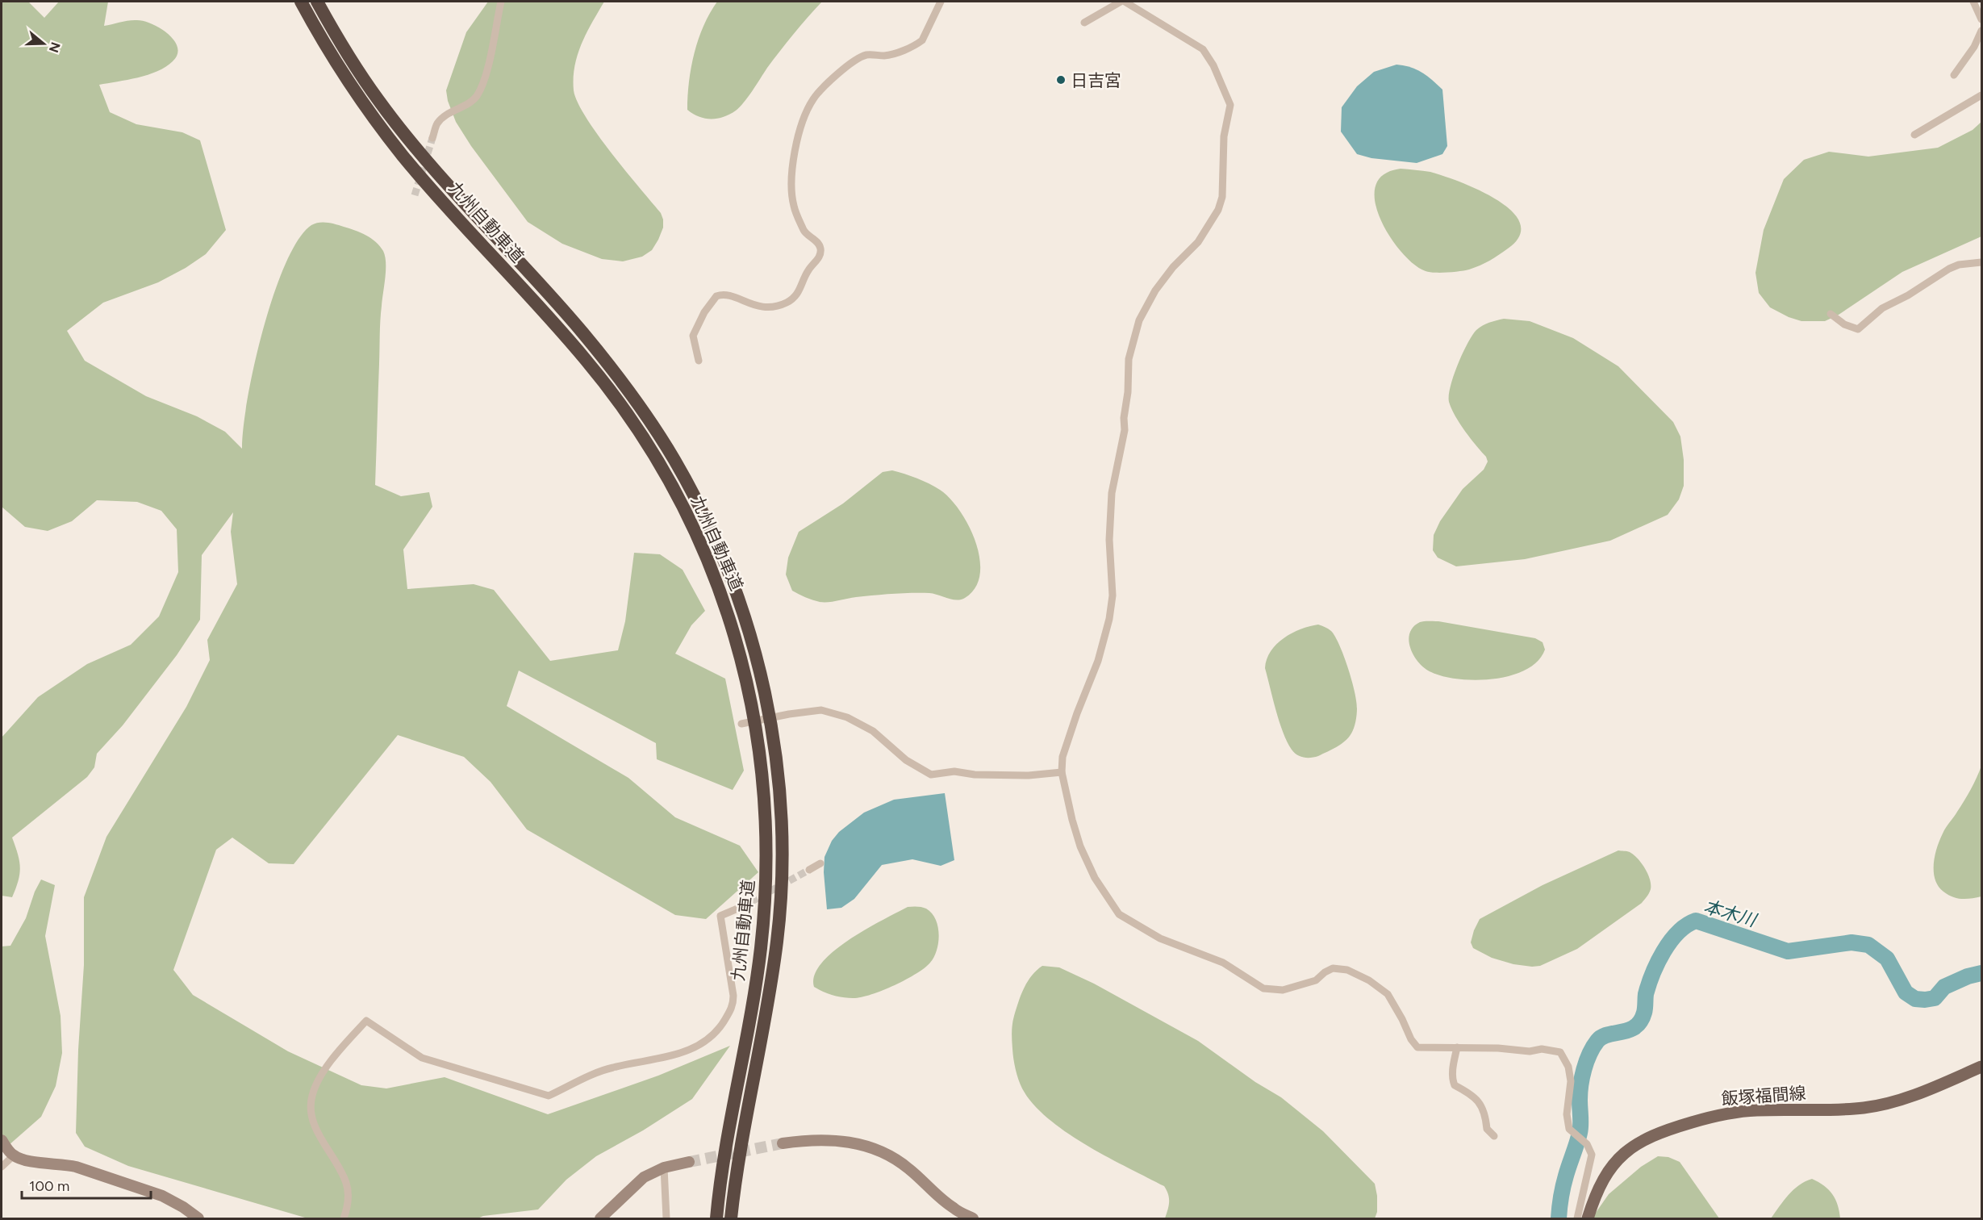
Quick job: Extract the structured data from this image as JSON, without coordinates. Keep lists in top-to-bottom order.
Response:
{
  "streets": {
    "highway": ["九州自動車道"],
    "main road": ["飯塚福間線"]
  },
  "water": ["本木川"],
  "places": ["日吉宮"],
  "scale_bar": "100 m",
  "north": "right"
}
